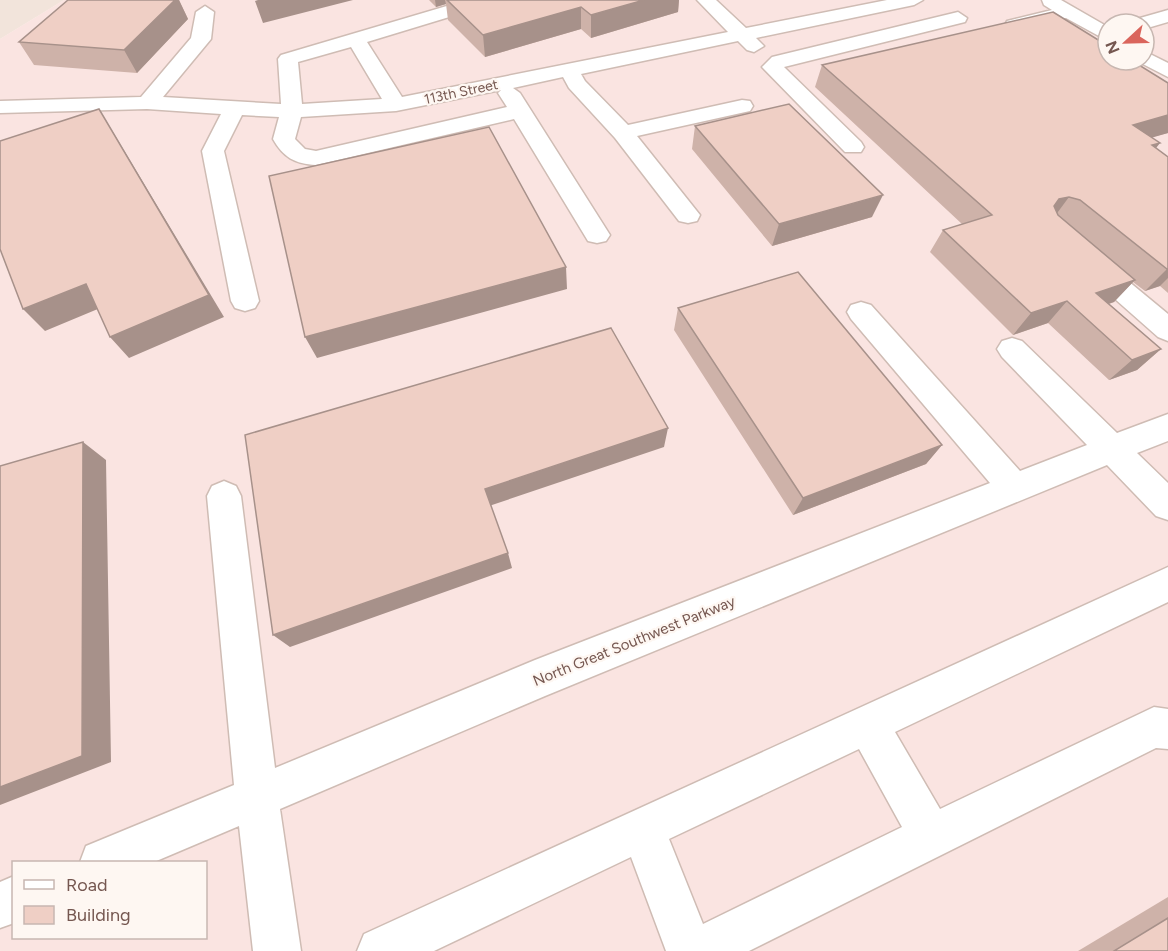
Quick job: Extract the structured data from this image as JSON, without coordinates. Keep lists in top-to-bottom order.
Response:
{
  "streets": {
    "street": ["113th Street", "North Great Southwest Parkway"]
  },
  "legend": ["Road", "Building"],
  "north": "left"
}
